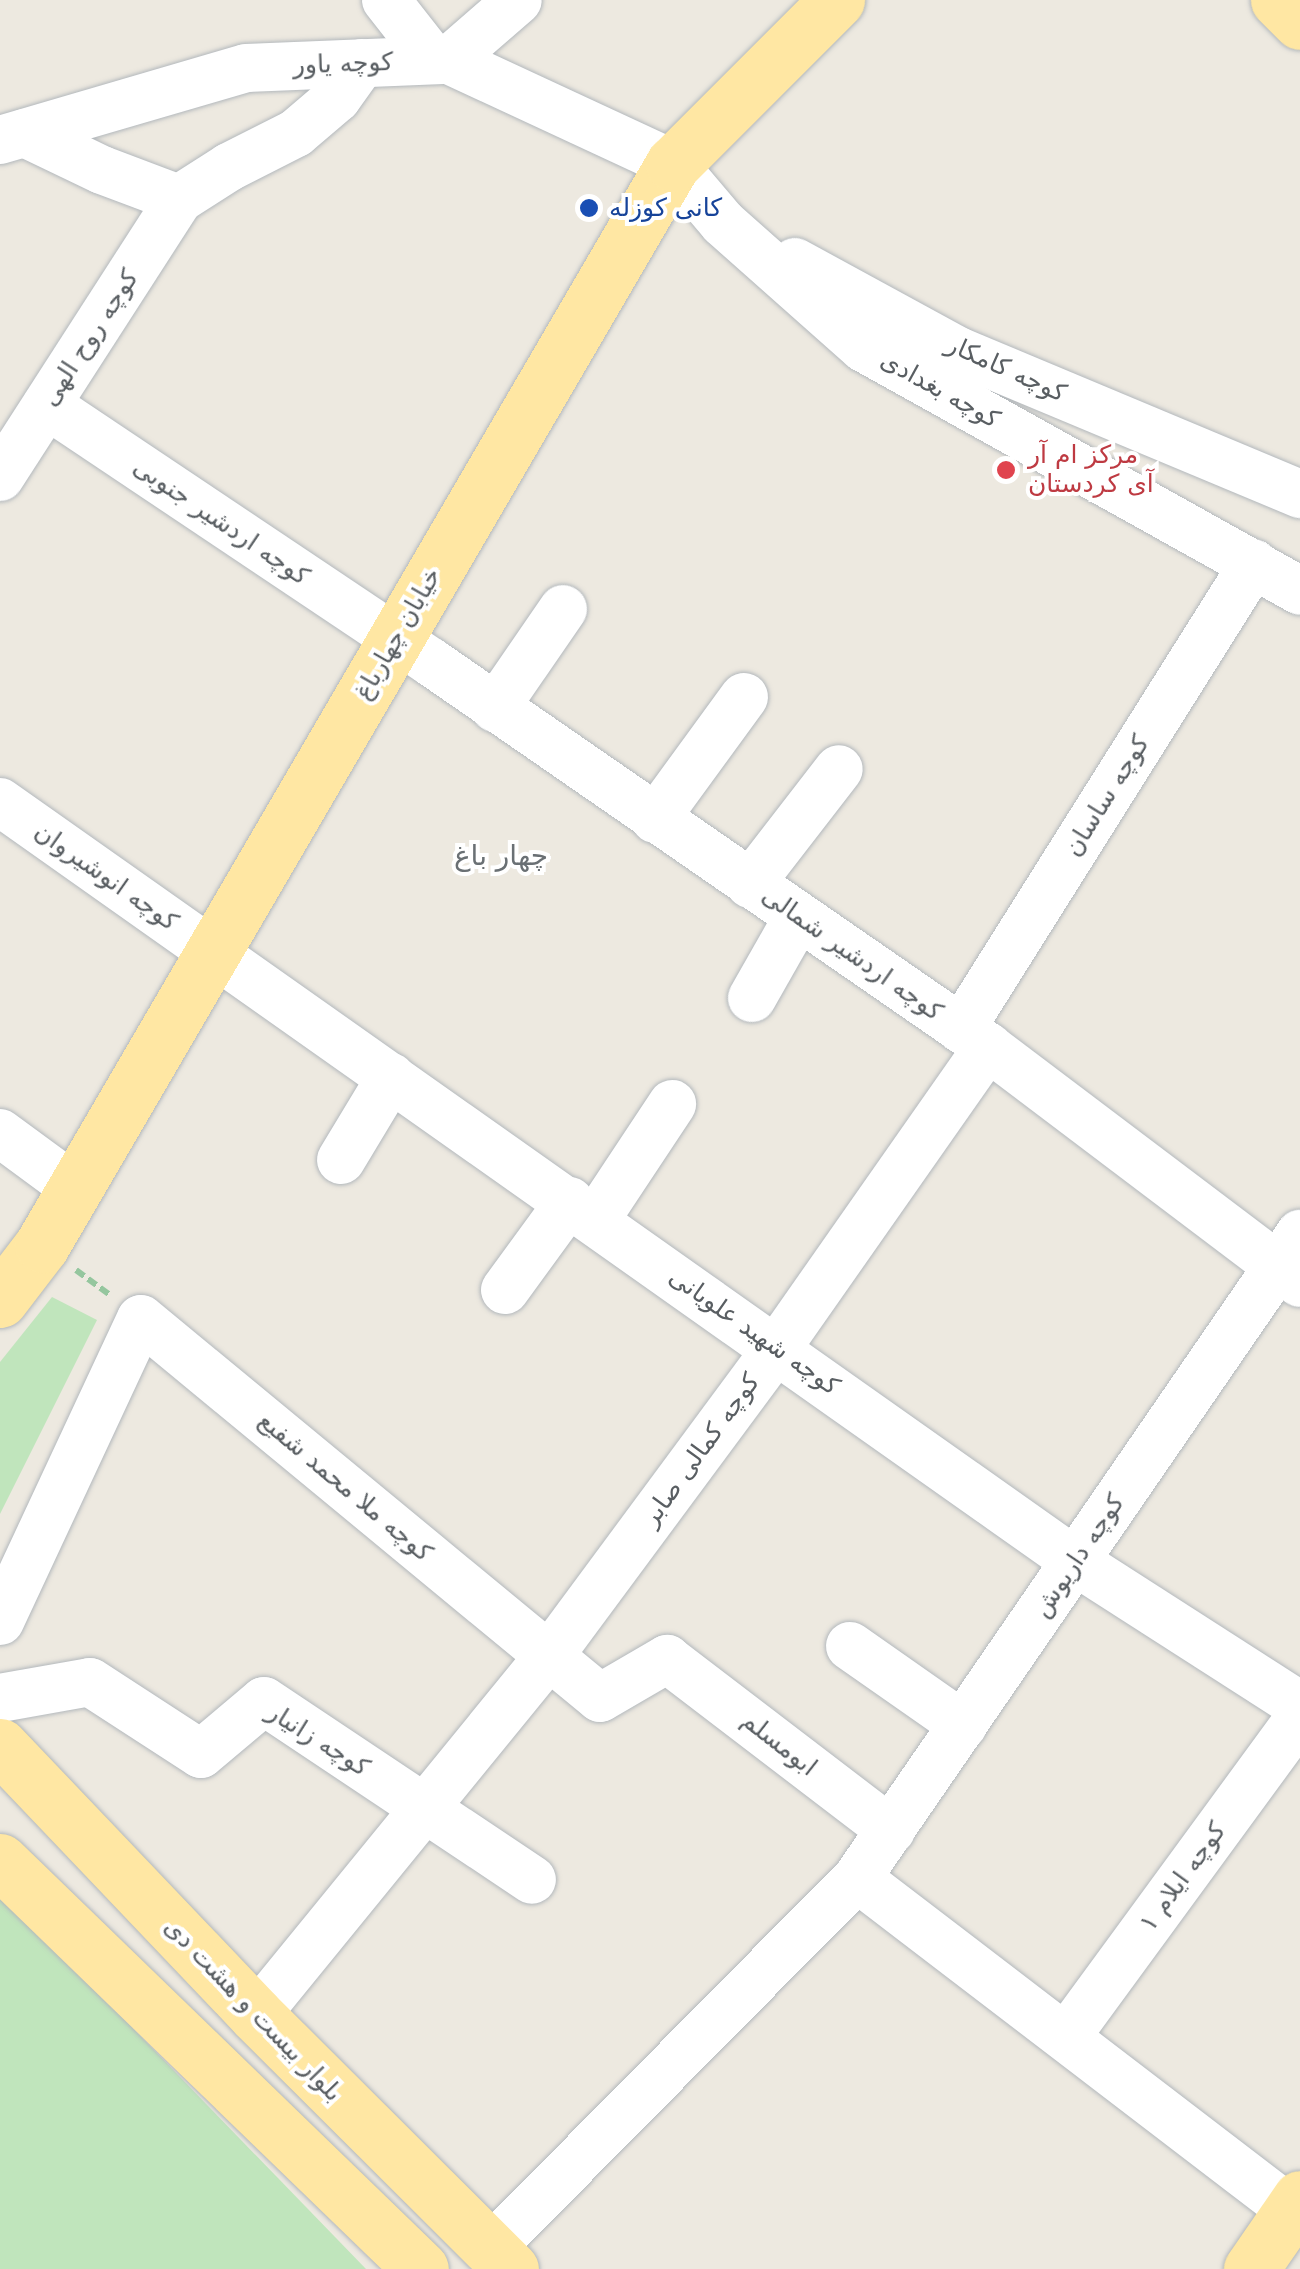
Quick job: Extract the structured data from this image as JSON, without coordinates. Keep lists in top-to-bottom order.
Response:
{
  "streets": {
    "main road": ["خیابان چهارباغ", "بلوار بیست و هشت دی"],
    "street": [
      "کوچه یاور",
      "کوچه روح الهی",
      "کوچه کامکار",
      "کوچه بغدادی",
      "کوچه اردشیر جنوبی",
      "کوچه ساسان",
      "کوچه انوشیروان",
      "کوچه اردشیر شمالی",
      "کوچه شهید علویانی",
      "کوچه کمالی صابر",
      "کوچه ملا محمد شفیع",
      "کوچه داریوش",
      "کوچه زانیار",
      "ابومسلم",
      "کوچه ایلام ۱"
    ]
  },
  "crossings": [
    ["کوچه یاور", "کوچه بغدادی"],
    ["کوچه یاور", "خیابان چهارباغ"],
    ["کوچه روح الهی", "کوچه اردشیر جنوبی"],
    ["کوچه کامکار", "کوچه بغدادی"],
    ["کوچه بغدادی", "خیابان چهارباغ"],
    ["کوچه بغدادی", "کوچه ساسان"],
    ["کوچه اردشیر جنوبی", "خیابان چهارباغ"],
    ["کوچه اردشیر جنوبی", "کوچه اردشیر شمالی"],
    ["خیابان چهارباغ", "کوچه انوشیروان"],
    ["خیابان چهارباغ", "کوچه اردشیر شمالی"],
    ["خیابان چهارباغ", "کوچه شهید علویانی"],
    ["کوچه ساسان", "کوچه اردشیر شمالی"],
    ["کوچه ساسان", "کوچه کمالی صابر"],
    ["کوچه انوشیروان", "کوچه شهید علویانی"],
    ["کوچه اردشیر شمالی", "کوچه کمالی صابر"],
    ["کوچه اردشیر شمالی", "کوچه داریوش"],
    ["کوچه شهید علویانی", "کوچه کمالی صابر"],
    ["کوچه شهید علویانی", "کوچه داریوش"],
    ["کوچه کمالی صابر", "کوچه ملا محمد شفیع"],
    ["کوچه کمالی صابر", "کوچه زانیار"],
    ["کوچه کمالی صابر", "ابومسلم"],
    ["کوچه کمالی صابر", "بلوار بیست و هشت دی"],
    ["کوچه ملا محمد شفیع", "ابومسلم"],
    ["کوچه داریوش", "ابومسلم"],
    ["کوچه داریوش", "بلوار بیست و هشت دی"]
  ],
  "districts": ["چهار باغ"],
  "places": ["کانی کوزله", "مرکز ام آر آی کردستان"]
}
